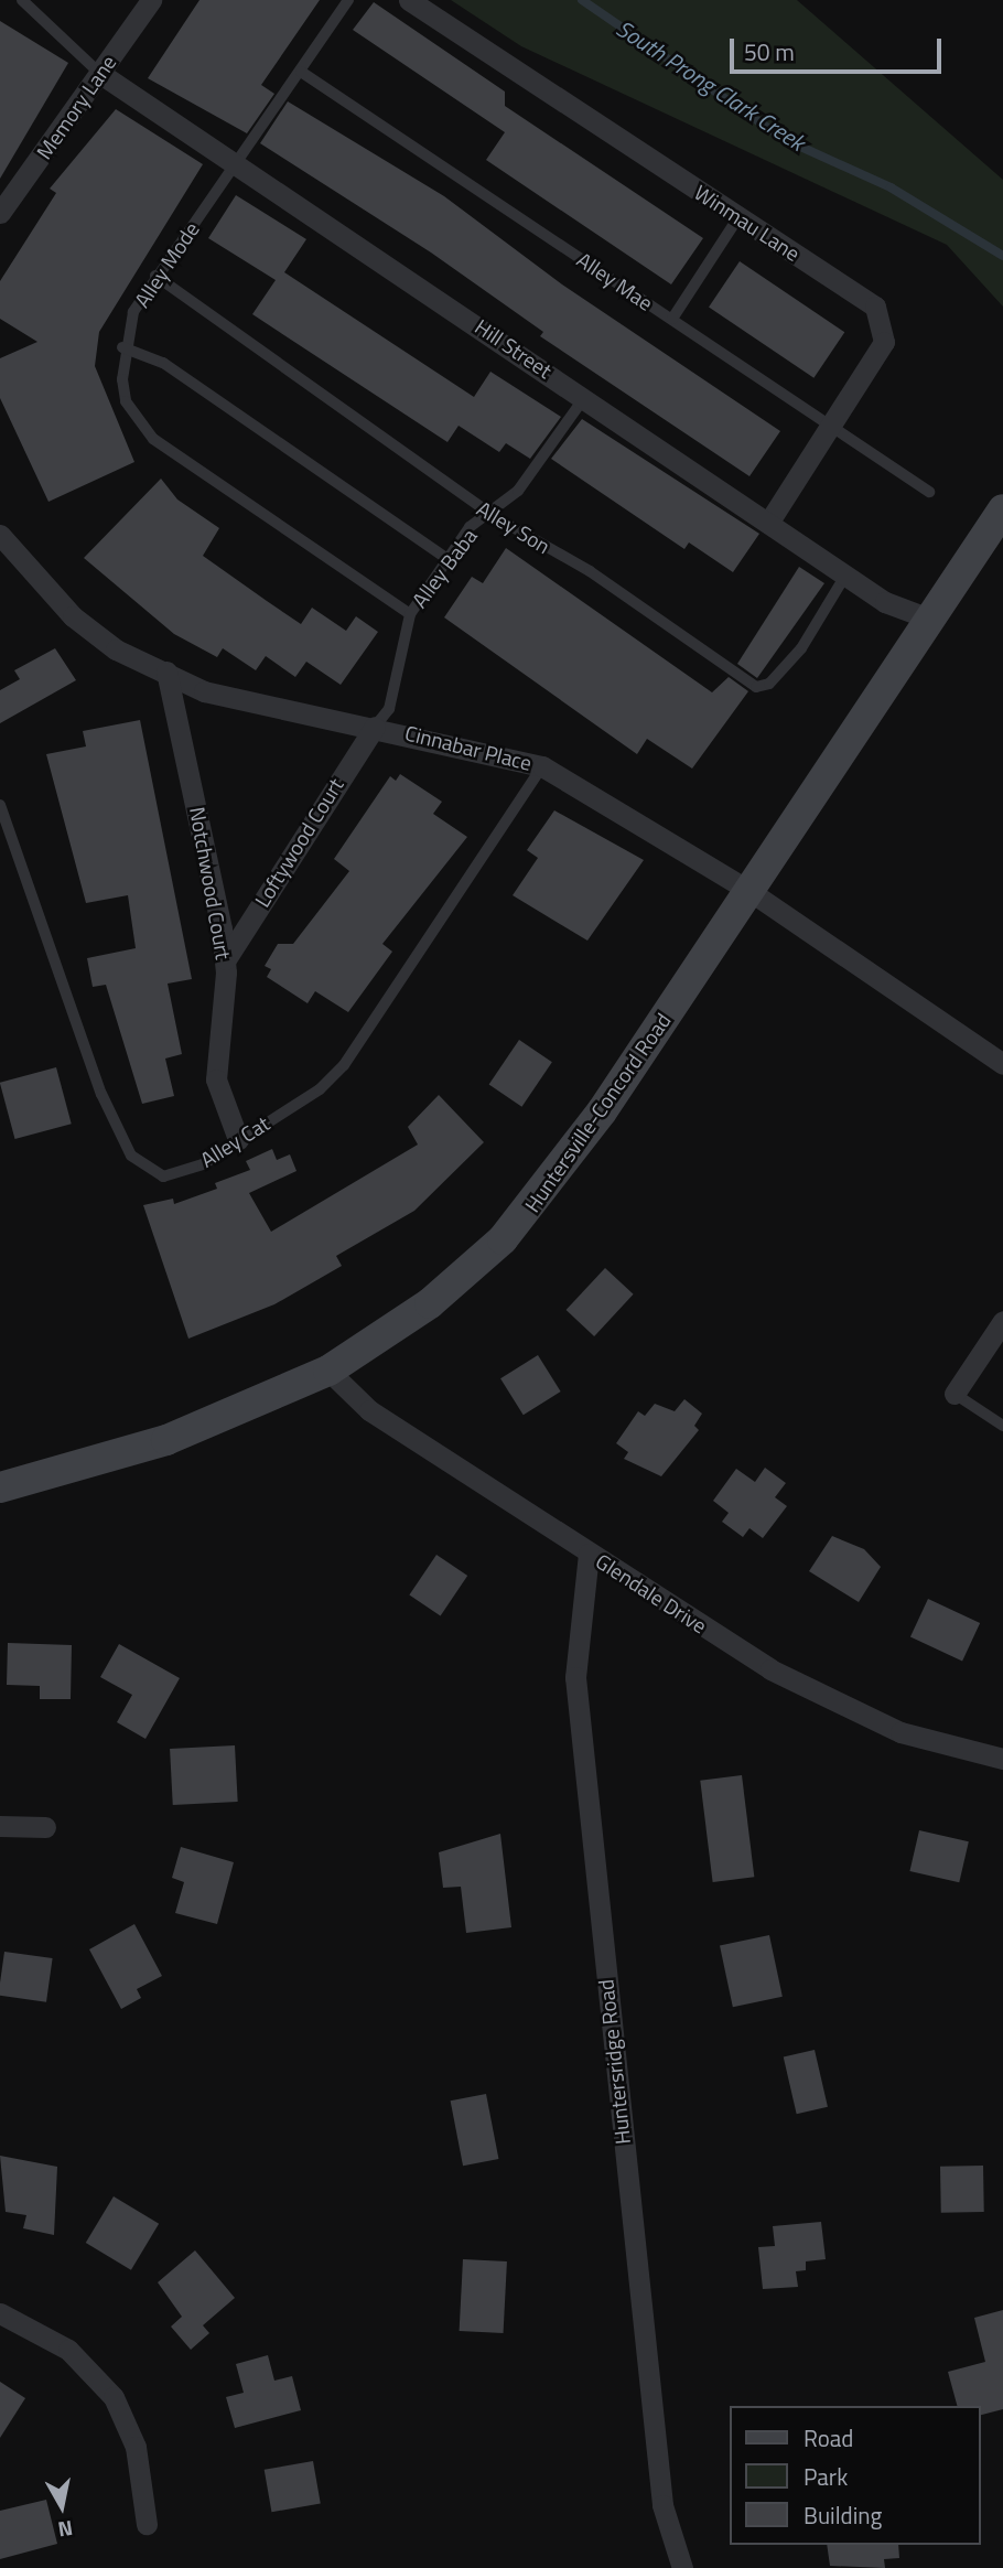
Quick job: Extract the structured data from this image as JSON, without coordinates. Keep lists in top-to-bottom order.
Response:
{
  "streets": {
    "main road": ["Huntersville-Concord Road"],
    "street": [
      "Memory Lane",
      "Winmau Lane",
      "Hill Street",
      "Cinnabar Place",
      "Loftywood Court",
      "Notchwood Court",
      "Glendale Drive",
      "Huntersridge Road"
    ],
    "lane": [
      "Alley Mode",
      "Alley Mae",
      "Alley Son",
      "Alley Baba",
      "Alley Cat"
    ]
  },
  "crossings": [
    ["Memory Lane", "Hill Street"],
    ["Winmau Lane", "Alley Mae"],
    ["Winmau Lane", "Hill Street"],
    ["Alley Mode", "Alley Mae"],
    ["Alley Mode", "Hill Street"],
    ["Alley Mode", "Alley Son"],
    ["Alley Mode", "Alley Baba"],
    ["Hill Street", "Alley Son"],
    ["Hill Street", "Alley Baba"],
    ["Hill Street", "Huntersville-Concord Road"],
    ["Alley Son", "Alley Baba"],
    ["Alley Baba", "Cinnabar Place"],
    ["Alley Baba", "Loftywood Court"],
    ["Cinnabar Place", "Loftywood Court"],
    ["Cinnabar Place", "Notchwood Court"],
    ["Cinnabar Place", "Huntersville-Concord Road"],
    ["Cinnabar Place", "Alley Cat"],
    ["Loftywood Court", "Notchwood Court"],
    ["Notchwood Court", "Alley Cat"],
    ["Huntersville-Concord Road", "Glendale Drive"],
    ["Glendale Drive", "Huntersridge Road"]
  ],
  "water": ["South Prong Clark Creek"],
  "legend": ["Road", "Park", "Building"],
  "scale_bar": "50 m",
  "north": "bottom"
}
